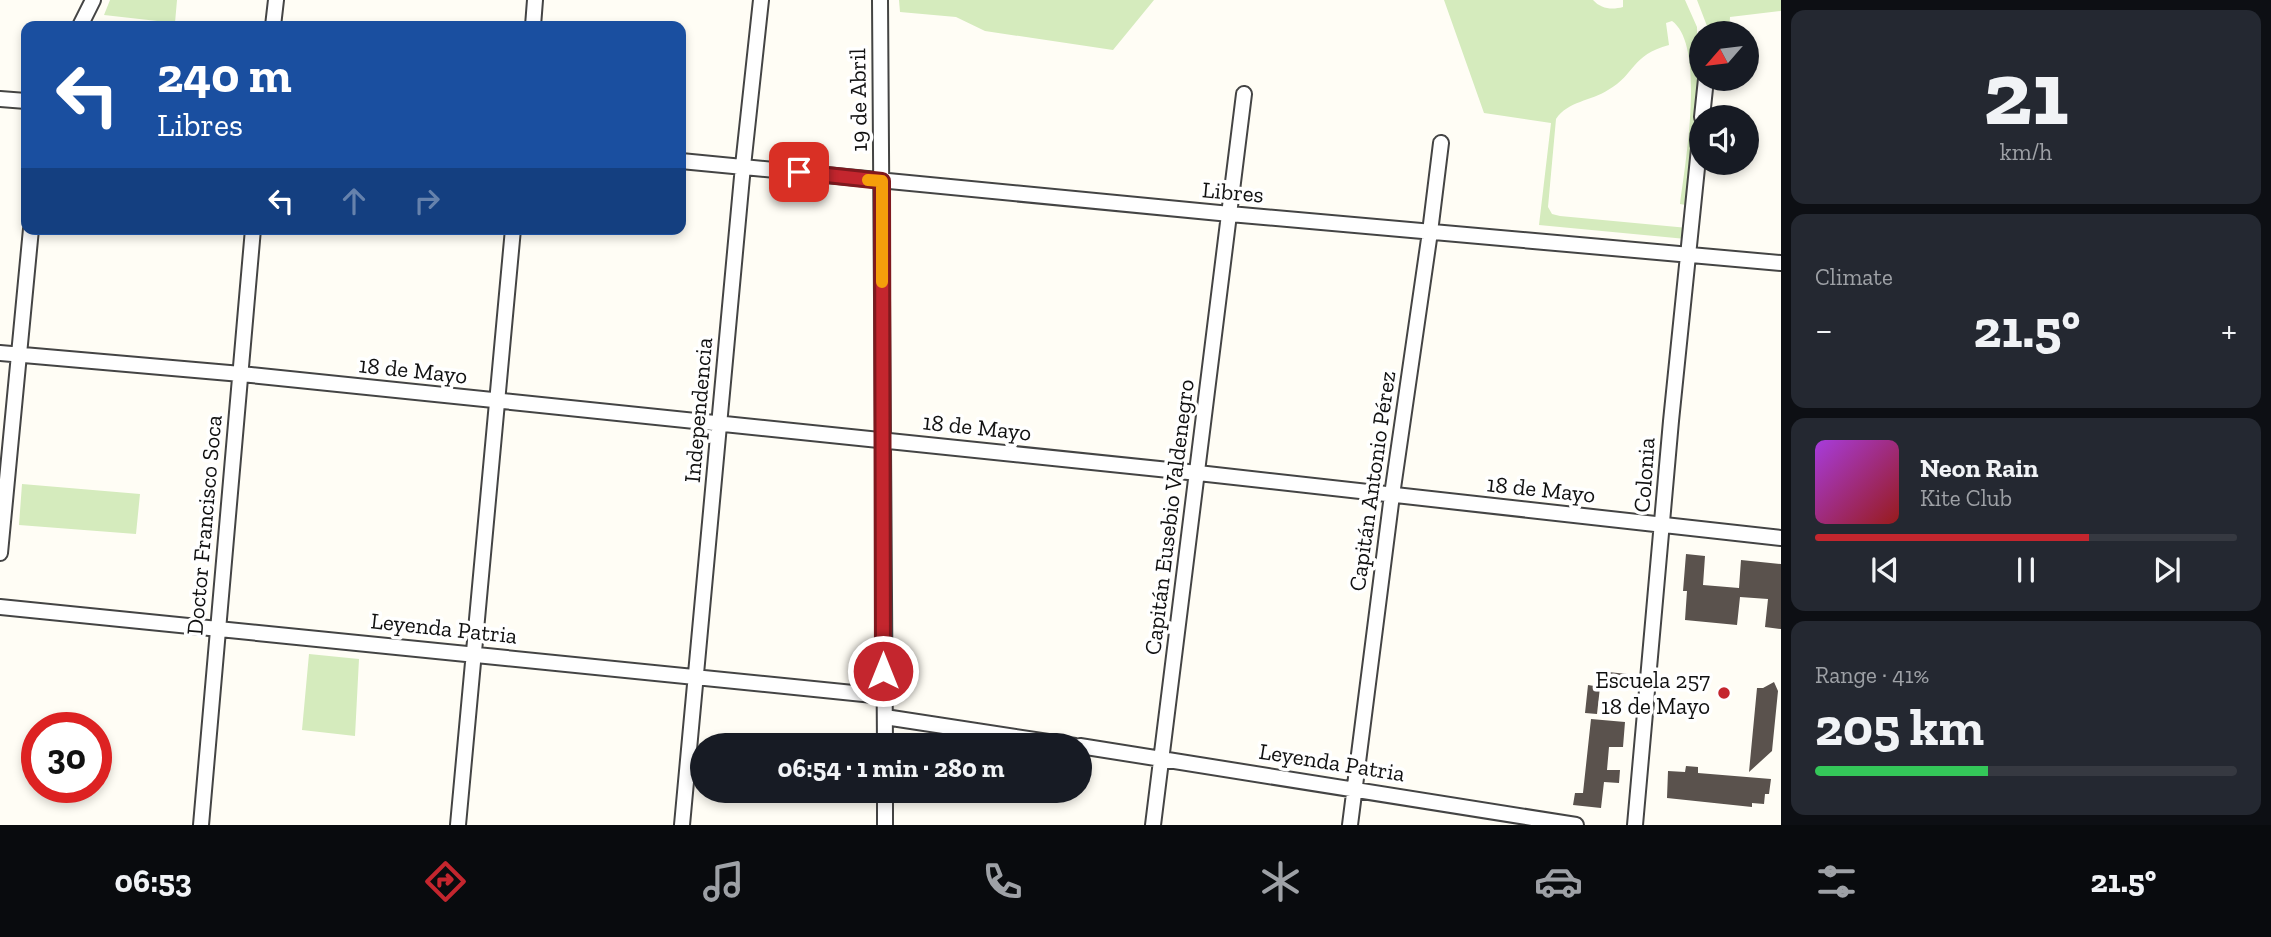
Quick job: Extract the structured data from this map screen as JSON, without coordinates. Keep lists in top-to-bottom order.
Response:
{
  "streets": {
    "street": [
      "19 de Abril",
      "Libres",
      "18 de Mayo",
      "Independencia",
      "Colonia",
      "Capitán Antonio Pérez",
      "Capitán Eusebio Valdenegro",
      "Doctor Francisco Soca",
      "Leyenda Patria"
    ]
  },
  "crossings": [
    ["19 de Abril", "Libres"],
    ["19 de Abril", "18 de Mayo"],
    ["19 de Abril", "Leyenda Patria"],
    ["Libres", "Independencia"],
    ["Libres", "Colonia"],
    ["Libres", "Capitán Antonio Pérez"],
    ["Libres", "Capitán Eusebio Valdenegro"],
    ["18 de Mayo", "Independencia"],
    ["18 de Mayo", "Colonia"],
    ["18 de Mayo", "Capitán Antonio Pérez"],
    ["18 de Mayo", "Capitán Eusebio Valdenegro"],
    ["18 de Mayo", "Doctor Francisco Soca"],
    ["Independencia", "Leyenda Patria"],
    ["Capitán Antonio Pérez", "Leyenda Patria"],
    ["Capitán Eusebio Valdenegro", "Leyenda Patria"],
    ["Doctor Francisco Soca", "Leyenda Patria"]
  ],
  "places": ["Escuela 257 18 de Mayo"],
  "north": "bottom left",
  "page": {
    "tile": [
      ["21", "km/h"],
      "Climate",
      ["Range · 41%", "205 km"]
    ],
    "turn": ["240 m", "Libres"],
    "heat": ["−", "21.5°", "+"],
    "song": ["Neon Rain", "Kite Club"],
    "limit": "30",
    "trip": "06:54 · 1 min · 280 m",
    "tabs": ["06:53", "21.5°"]
  }
}
